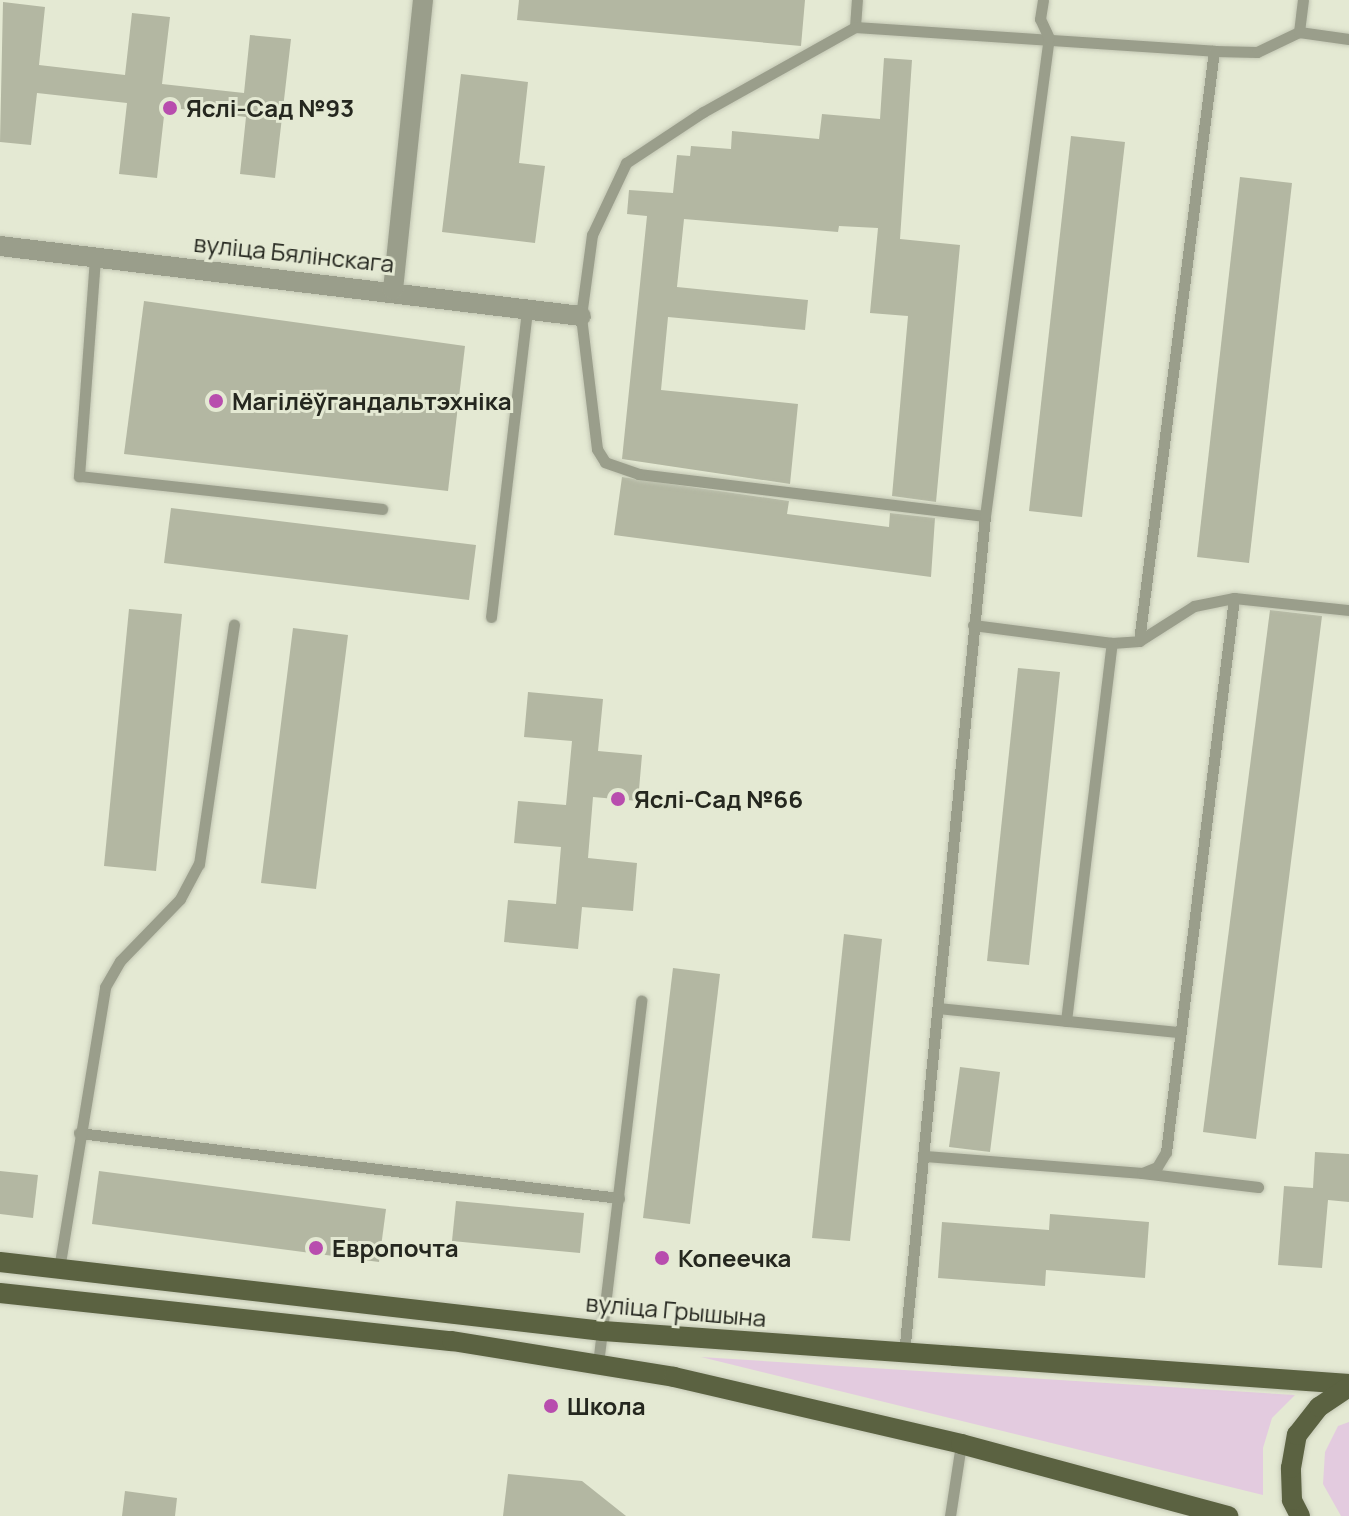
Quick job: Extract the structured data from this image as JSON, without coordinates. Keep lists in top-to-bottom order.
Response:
{
  "streets": {
    "main road": ["вуліца Грышына"],
    "street": ["вуліца Бялінскага"]
  },
  "places": [
    "Яслі-Сад №93",
    "Магілёўгандальтэхніка",
    "Яслі-Сад №66",
    "Европочта",
    "Копеечка",
    "Школа"
  ]
}
